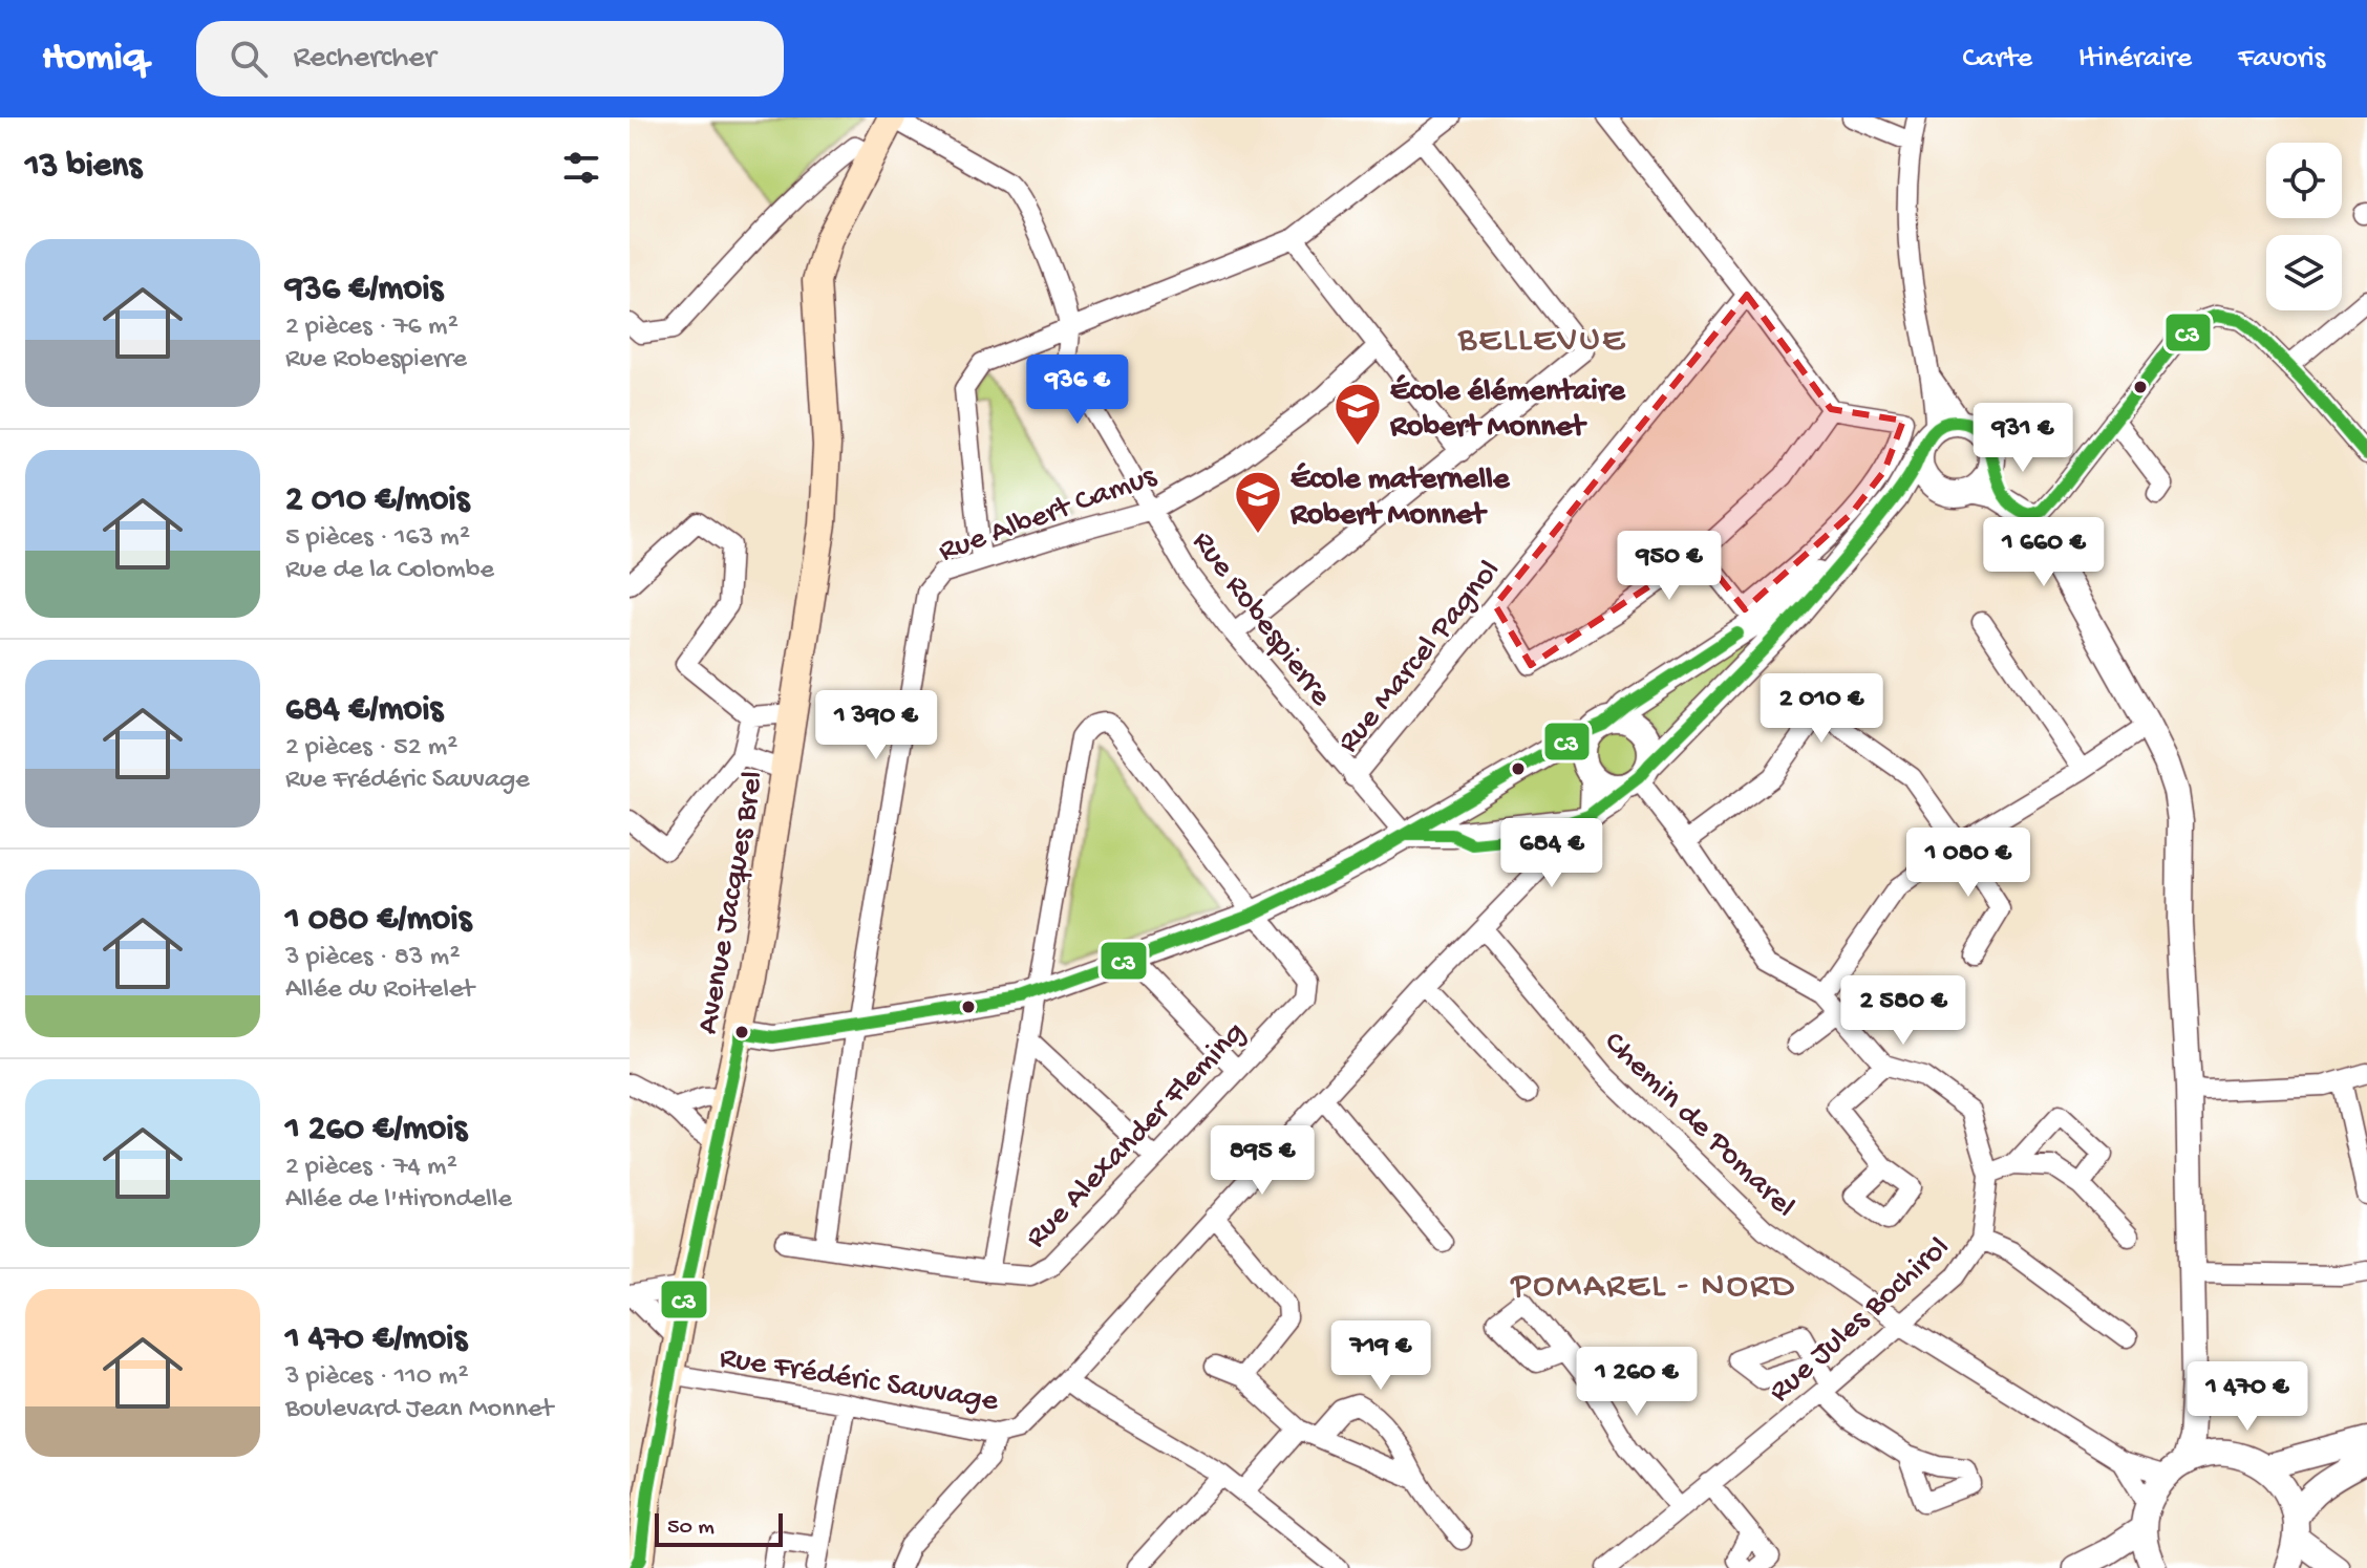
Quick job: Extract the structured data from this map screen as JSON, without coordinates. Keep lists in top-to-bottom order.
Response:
{
  "streets": {
    "main road": ["Avenue Jacques Brel"],
    "street": [
      "Rue Albert Camus",
      "Rue Robespierre",
      "Rue Marcel Pagnol",
      "Chemin de Pomarel",
      "Rue Alexander Fleming",
      "Rue Jules Bochirol",
      "Rue Frédéric Sauvage"
    ]
  },
  "crossings": [
    ["Rue Albert Camus", "Rue Robespierre"],
    ["Rue Albert Camus", "Rue Alexander Fleming"],
    ["Rue Robespierre", "Rue Marcel Pagnol"],
    ["Rue Robespierre", "Avenue Jacques Brel"],
    ["Avenue Jacques Brel", "Rue Frédéric Sauvage"],
    ["Chemin de Pomarel", "Rue Jules Bochirol"],
    ["Chemin de Pomarel", "Rue Frédéric Sauvage"]
  ],
  "districts": ["BELLEVUE", "POMAREL - NORD"],
  "places": {
    "school or university": ["École élémentaire Robert Monnet", "École maternelle Robert Monnet"]
  },
  "lines": ["transit line C3"],
  "scale_bar": "50 m",
  "page": {
    "header": "Homiq",
    "search": "Rechercher",
    "nav": ["Carte", "Itinéraire", "Favoris"],
    "heading": "13 biens",
    "list": [
      {
        "name": "936 €/mois",
        "note": "2 pièces · 76 m² · Rue Robespierre"
      },
      {
        "name": "2 010 €/mois",
        "note": "5 pièces · 163 m² · Rue de la Colombe"
      },
      {
        "name": "684 €/mois",
        "note": "2 pièces · 52 m² · Rue Frédéric Sauvage"
      },
      {
        "name": "1 080 €/mois",
        "note": "3 pièces · 83 m² · Allée du Roitelet"
      },
      {
        "name": "1 260 €/mois",
        "note": "2 pièces · 74 m² · Allée de l'Hirondelle"
      },
      {
        "name": "1 470 €/mois",
        "note": "3 pièces · 110 m² · Boulevard Jean Monnet"
      }
    ],
    "price": [
      "936 €",
      "931 €",
      "1 660 €",
      "950 €",
      "2 010 €",
      "1 390 €",
      "684 €",
      "1 080 €",
      "2 580 €",
      "895 €",
      "719 €",
      "1 260 €",
      "1 470 €"
    ],
    "scale": "50 m"
  }
}
